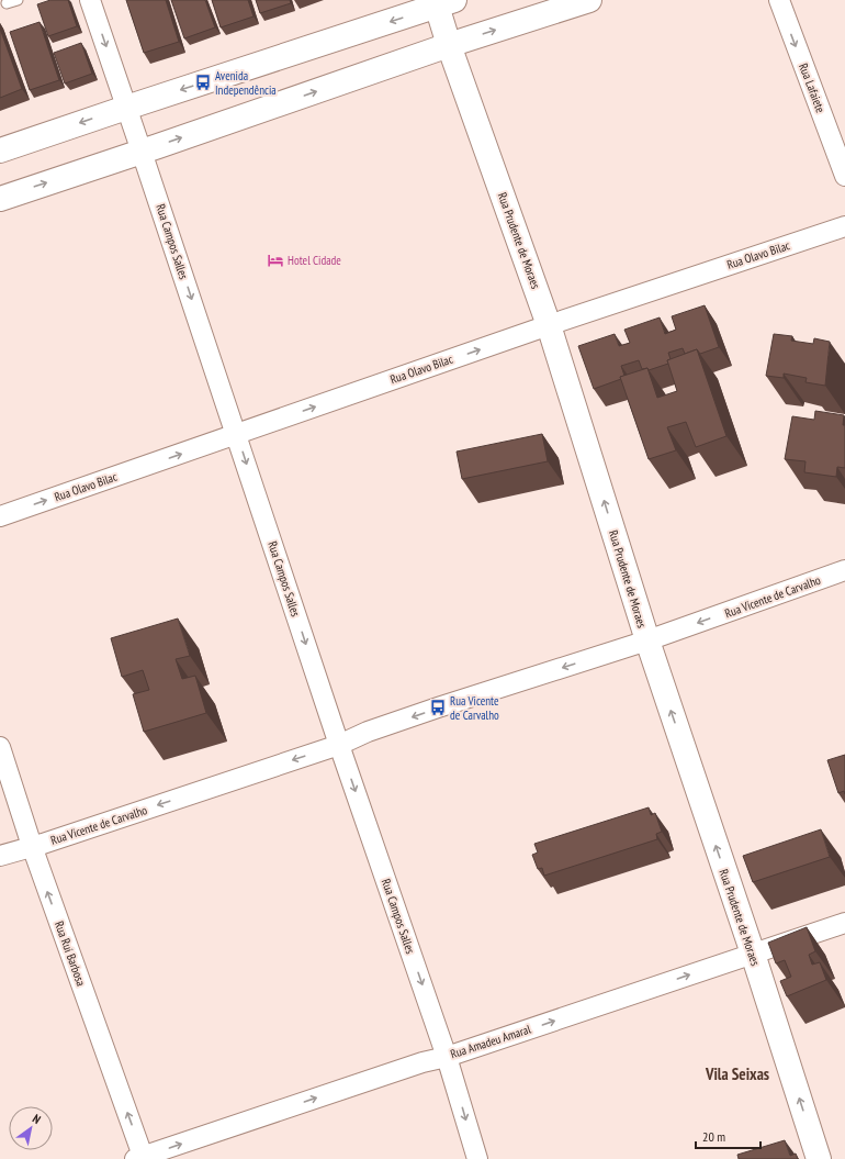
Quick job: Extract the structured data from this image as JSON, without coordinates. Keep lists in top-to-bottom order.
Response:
{
  "streets": {
    "main road": ["Rua Prudente de Moraes"],
    "street": [
      "Rua Lafaiete",
      "Rua Campos Salles",
      "Rua Olavo Bilac",
      "Rua Vicente de Carvalho",
      "Rua Rui Barbosa",
      "Rua Amadeu Amaral"
    ]
  },
  "crossings": [
    ["Rua Prudente de Moraes", "Rua Olavo Bilac"],
    ["Rua Prudente de Moraes", "Rua Vicente de Carvalho"],
    ["Rua Prudente de Moraes", "Rua Amadeu Amaral"],
    ["Rua Campos Salles", "Rua Olavo Bilac"],
    ["Rua Campos Salles", "Rua Vicente de Carvalho"],
    ["Rua Campos Salles", "Rua Amadeu Amaral"],
    ["Rua Vicente de Carvalho", "Rua Rui Barbosa"],
    ["Rua Rui Barbosa", "Rua Amadeu Amaral"]
  ],
  "one_way": [
    "Rua Lafaiete",
    "Rua Prudente de Moraes",
    "Rua Campos Salles",
    "Rua Olavo Bilac",
    "Rua Vicente de Carvalho",
    "Rua Rui Barbosa",
    "Rua Amadeu Amaral"
  ],
  "districts": ["Vila Seixas"],
  "places": {
    "bus stop": ["Avenida Independência", "Rua Vicente de Carvalho"],
    "hotel": ["Hotel Cidade"]
  },
  "scale_bar": "20 m",
  "north": "top right"
}
